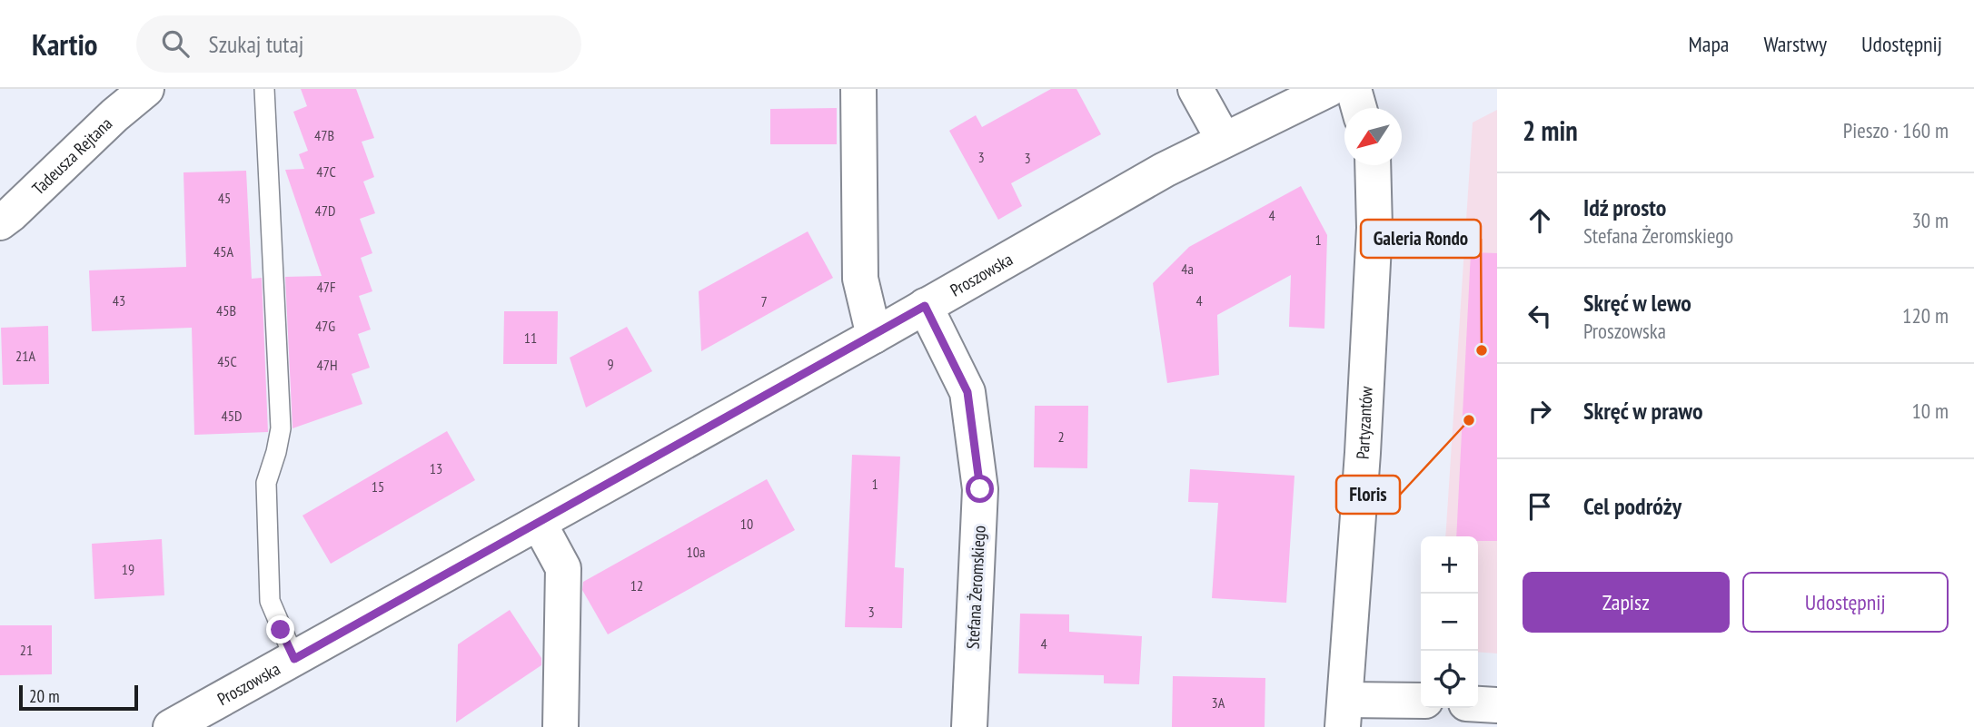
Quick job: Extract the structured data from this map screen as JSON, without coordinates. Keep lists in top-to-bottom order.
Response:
{
  "streets": {
    "street": [
      "Tadeusza Rejtana",
      "Proszowska",
      "Partyzantów",
      "Stefana Żeromskiego"
    ]
  },
  "crossings": [
    ["Proszowska", "Stefana Żeromskiego"]
  ],
  "places": ["Galeria Rondo", "Floris"],
  "house_numbers": [
    "47B",
    "3",
    "3",
    "47C",
    "45",
    "47D",
    "4",
    "1",
    "45A",
    "4a",
    "47F",
    "43",
    "4",
    "7",
    "45B",
    "47G",
    "11",
    "21A",
    "45C",
    "9",
    "47H",
    "45D",
    "2",
    "13",
    "1",
    "15",
    "10",
    "10a",
    "19",
    "12",
    "3",
    "4",
    "21",
    "3A"
  ],
  "scale_bar": "20 m",
  "north": "bottom left",
  "page": {
    "header": "Kartio",
    "search": "Szukaj tutaj",
    "nav": ["Mapa", "Warstwy", "Udostępnij"],
    "heading": ["2 min", "Pieszo · 160 m"],
    "list": [
      ["Idź prosto", "Stefana Żeromskiego", "30 m"],
      ["Skręć w lewo", "Proszowska", "120 m"],
      ["Skręć w prawo", "10 m"],
      "Cel podróży"
    ],
    "map_buttons": ["+", "−"],
    "buttons": ["Zapisz", "Udostępnij"],
    "scale": "20 m"
  }
}
